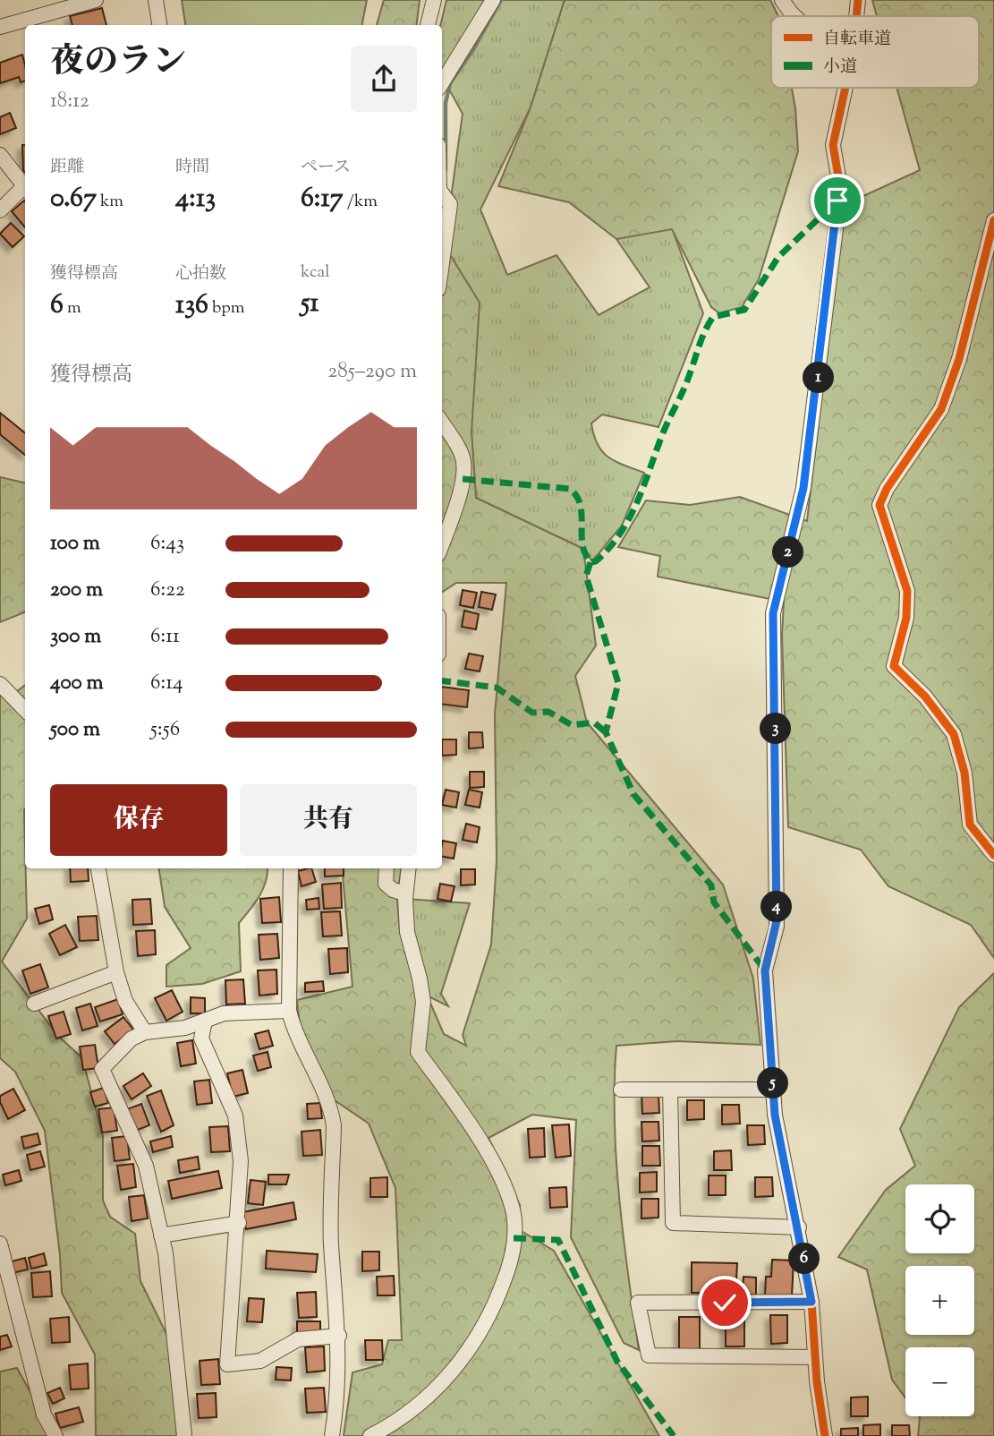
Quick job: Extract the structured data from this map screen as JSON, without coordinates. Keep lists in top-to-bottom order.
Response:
{
  "legend": ["自転車道", "小道"],
  "page": {
    "heading": ["夜のラン", "18:12"],
    "stats": [
      ["距離", "0.67 km"],
      ["時間", "4:13"],
      ["ペース", "6:17 /km"],
      ["獲得標高", "6 m"],
      ["心拍数", "136 bpm"],
      ["kcal", "51"]
    ],
    "chart": ["獲得標高", "285–290 m"],
    "pins": [
      "1",
      "2",
      "3",
      "4",
      "5",
      "6"
    ],
    "list": [
      {
        "name": "100 m",
        "note": "6:43"
      },
      {
        "name": "200 m",
        "note": "6:22"
      },
      {
        "name": "300 m",
        "note": "6:11"
      },
      {
        "name": "400 m",
        "note": "6:14"
      },
      {
        "name": "500 m",
        "note": "5:56"
      }
    ],
    "buttons": ["保存", "共有"],
    "map_buttons": ["+", "−"]
  }
}
